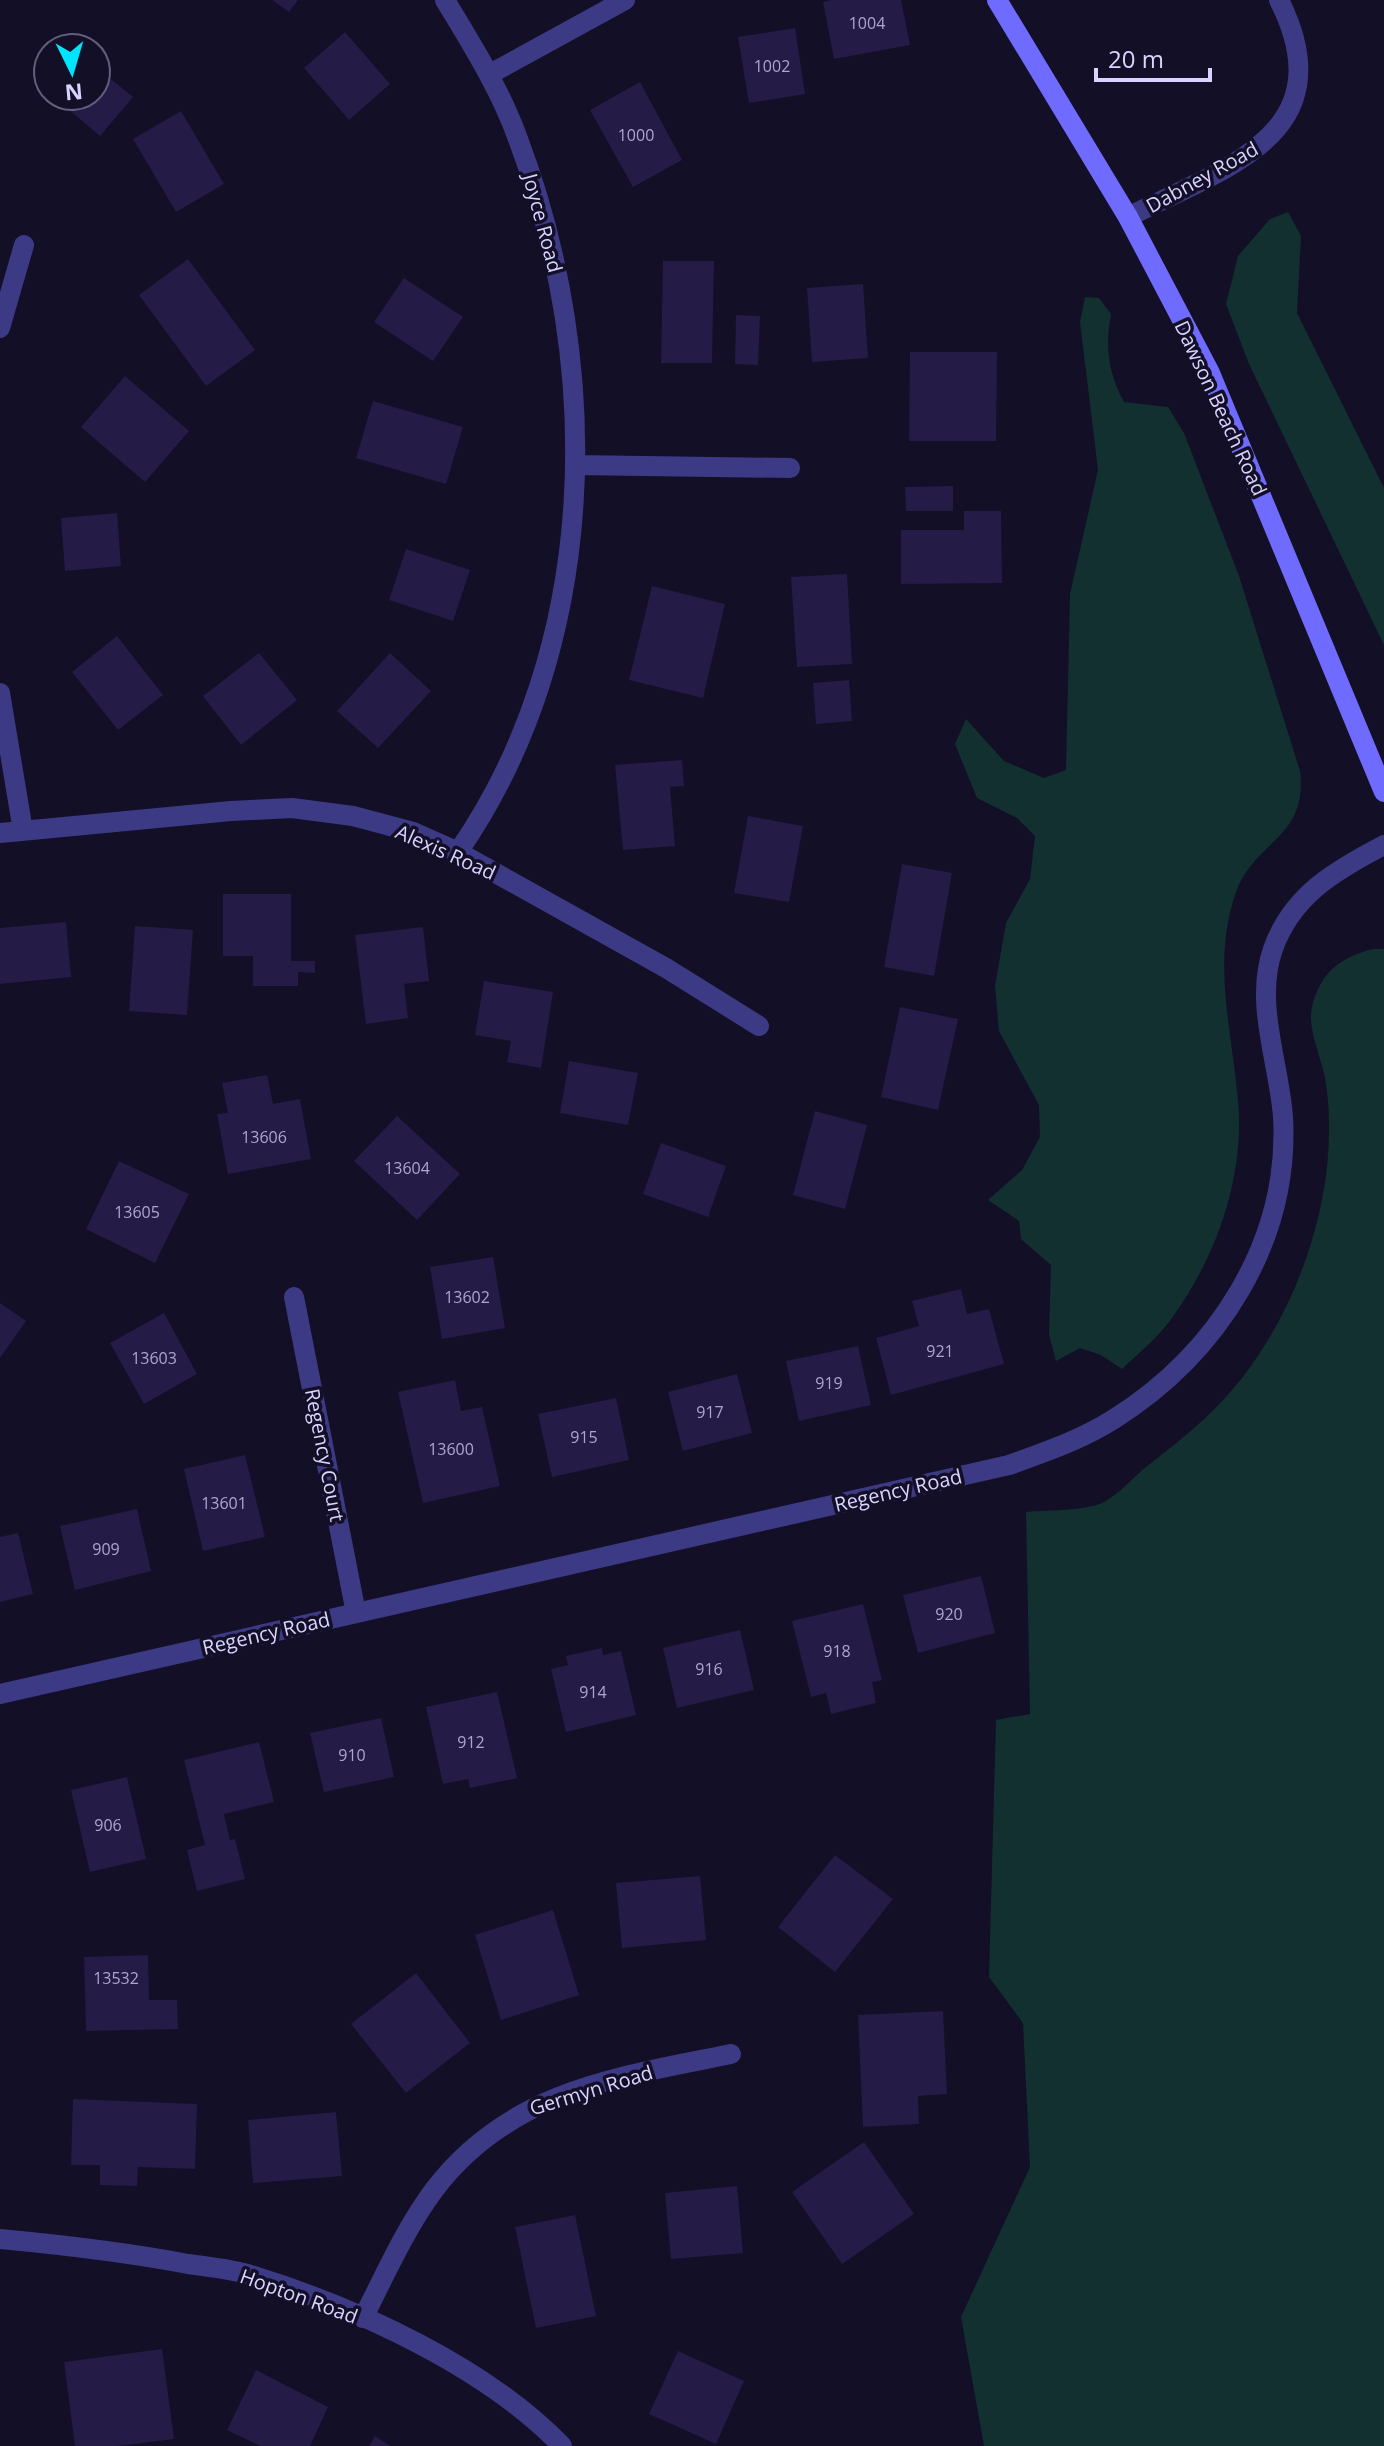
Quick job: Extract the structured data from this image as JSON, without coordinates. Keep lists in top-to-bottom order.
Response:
{
  "streets": {
    "street": [
      "Dabney Road",
      "Joyce Road",
      "Dawson Beach Road",
      "Alexis Road",
      "Regency Court",
      "Regency Road",
      "Germyn Road",
      "Hopton Road"
    ]
  },
  "crossings": [
    ["Dabney Road", "Dawson Beach Road"],
    ["Joyce Road", "Alexis Road"],
    ["Regency Court", "Regency Road"],
    ["Germyn Road", "Hopton Road"]
  ],
  "house_numbers": [
    "1004",
    "1002",
    "1000",
    "13606",
    "13604",
    "13605",
    "13602",
    "921",
    "13603",
    "919",
    "917",
    "915",
    "13600",
    "13601",
    "909",
    "920",
    "918",
    "916",
    "914",
    "912",
    "910",
    "906",
    "13532"
  ],
  "scale_bar": "20 m",
  "north": "bottom"
}
